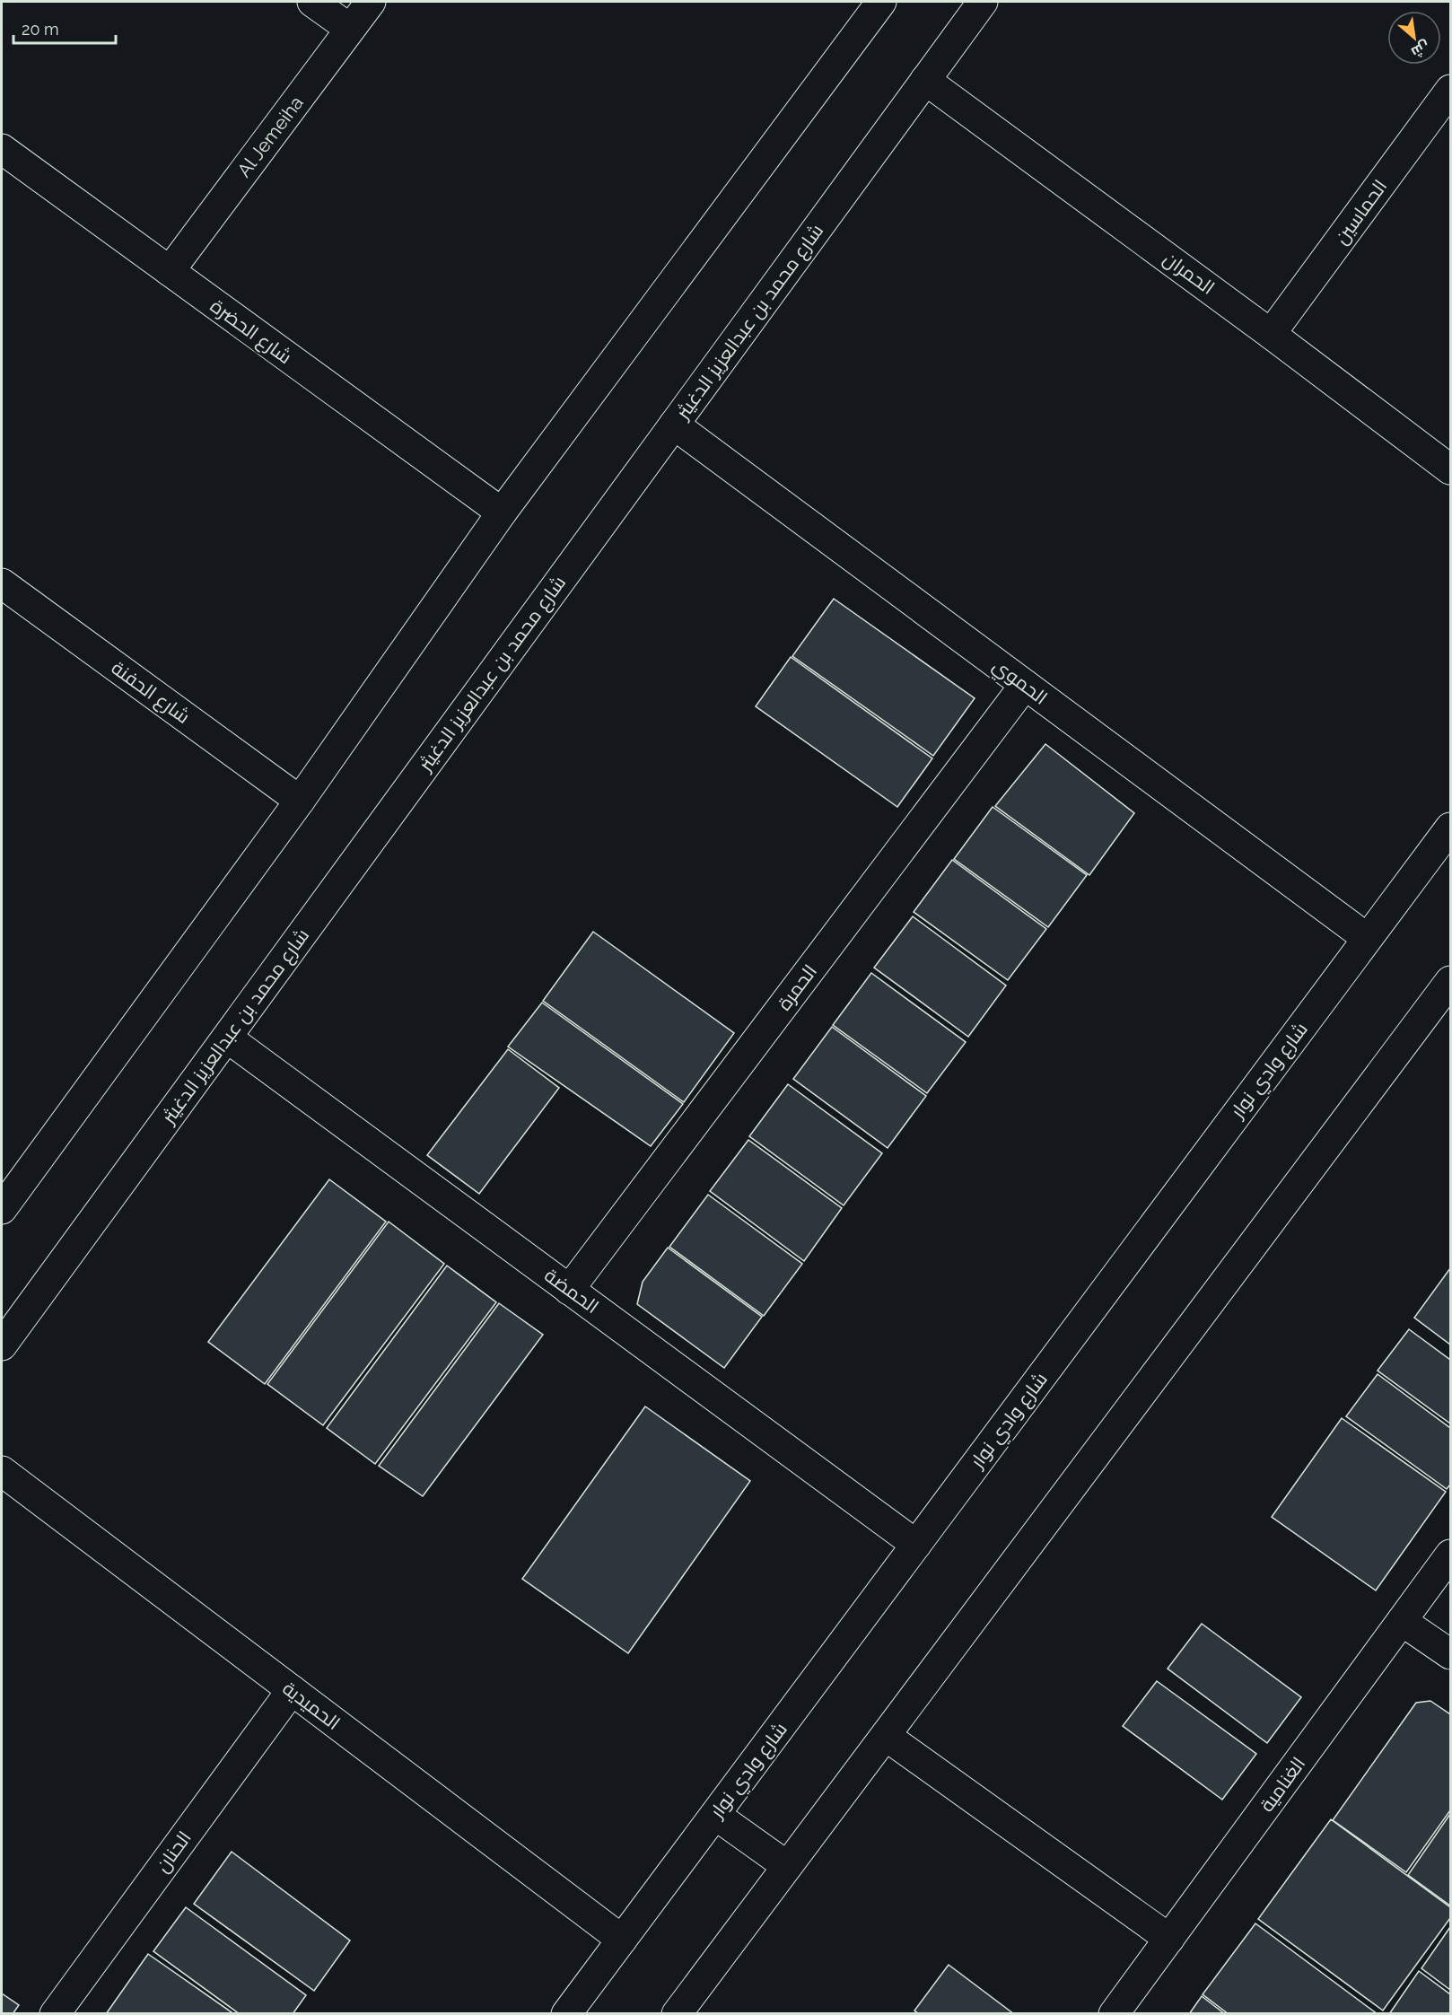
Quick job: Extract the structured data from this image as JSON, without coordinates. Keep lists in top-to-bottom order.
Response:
{
  "streets": {
    "street": [
      "Al Jemeiha",
      "الحماسين",
      "الحمران",
      "شارع محمد بن عبدالعزيز الدغيثر",
      "شارع الحضرة",
      "الحموي",
      "شارع الحفنة",
      "الحمرة",
      "شارع وادي نوار",
      "الحمضة",
      "الحميدية",
      "الغنامية",
      "الحنان"
    ]
  },
  "crossings": [
    ["Al Jemeiha", "شارع الحضرة"],
    ["الحماسين", "الحمران"],
    ["الحمران", "شارع محمد بن عبدالعزيز الدغيثر"],
    ["شارع محمد بن عبدالعزيز الدغيثر", "الحموي"],
    ["شارع محمد بن عبدالعزيز الدغيثر", "الحمضة"],
    ["الحموي", "الحمرة"],
    ["الحموي", "شارع وادي نوار"],
    ["الحمرة", "الحمضة"],
    ["شارع وادي نوار", "الحمضة"],
    ["شارع وادي نوار", "الحميدية"],
    ["الحميدية", "الحنان"]
  ],
  "scale_bar": "20 m",
  "north": "bottom right"
}
